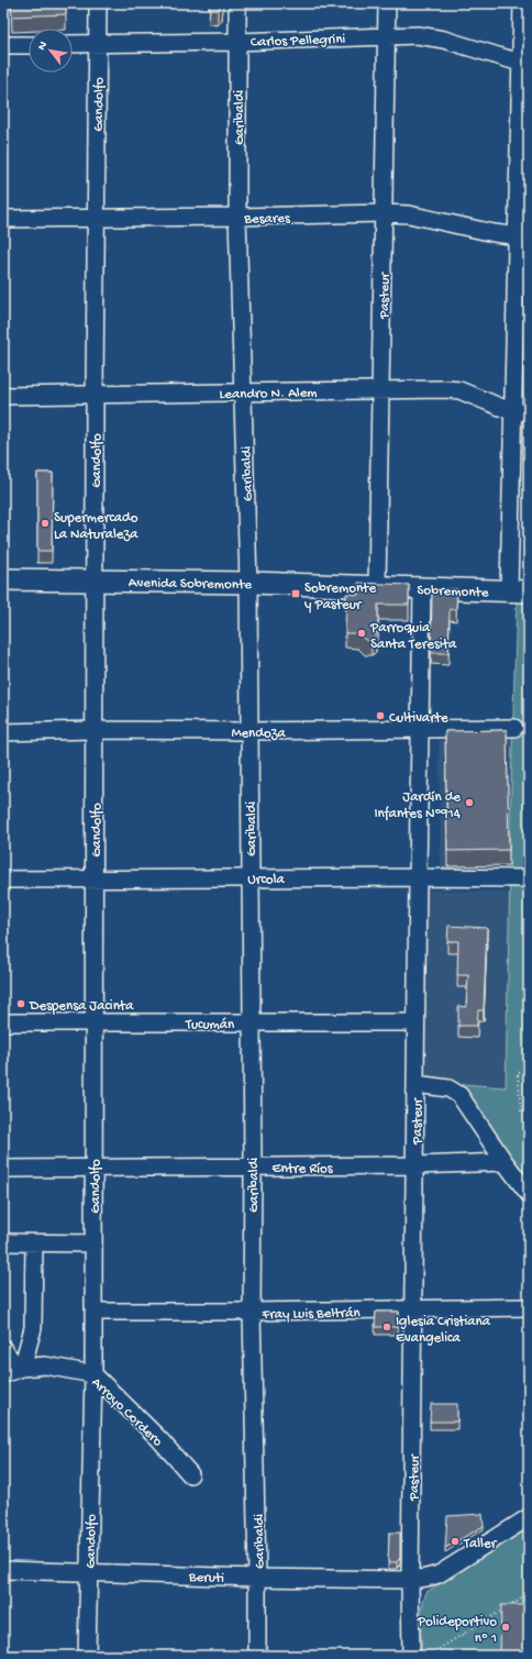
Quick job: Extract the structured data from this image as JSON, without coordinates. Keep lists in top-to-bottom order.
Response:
{
  "streets": {
    "main road": ["Avenida Sobremonte", "Sobremonte"],
    "street": [
      "Carlos Pellegrini",
      "Gandolfo",
      "Garibaldi",
      "Besares",
      "Pasteur",
      "Leandro N. Alem",
      "Mendoza",
      "Urcola",
      "Tucumán",
      "Entre Ríos",
      "Fray Luis Beltrán",
      "Arroyo Cordero",
      "Beruti"
    ]
  },
  "crossings": [
    ["Carlos Pellegrini", "Gandolfo"],
    ["Carlos Pellegrini", "Garibaldi"],
    ["Carlos Pellegrini", "Pasteur"],
    ["Gandolfo", "Besares"],
    ["Gandolfo", "Leandro N. Alem"],
    ["Gandolfo", "Avenida Sobremonte"],
    ["Gandolfo", "Mendoza"],
    ["Gandolfo", "Urcola"],
    ["Gandolfo", "Tucumán"],
    ["Gandolfo", "Entre Ríos"],
    ["Gandolfo", "Fray Luis Beltrán"],
    ["Gandolfo", "Arroyo Cordero"],
    ["Gandolfo", "Beruti"],
    ["Garibaldi", "Besares"],
    ["Garibaldi", "Leandro N. Alem"],
    ["Garibaldi", "Avenida Sobremonte"],
    ["Garibaldi", "Mendoza"],
    ["Garibaldi", "Urcola"],
    ["Garibaldi", "Tucumán"],
    ["Garibaldi", "Entre Ríos"],
    ["Garibaldi", "Fray Luis Beltrán"],
    ["Garibaldi", "Beruti"],
    ["Besares", "Pasteur"],
    ["Pasteur", "Leandro N. Alem"],
    ["Pasteur", "Avenida Sobremonte"],
    ["Pasteur", "Sobremonte"],
    ["Pasteur", "Mendoza"],
    ["Pasteur", "Urcola"],
    ["Pasteur", "Tucumán"],
    ["Pasteur", "Entre Ríos"],
    ["Pasteur", "Fray Luis Beltrán"],
    ["Pasteur", "Beruti"],
    ["Avenida Sobremonte", "Sobremonte"]
  ],
  "places": {
    "other": [
      "Supermercado La Naturaleza",
      "Parroquia Santa Teresita",
      "Cultivarte",
      "Jardín de Infantes Nº914",
      "Despensa Jacinta",
      "Iglesia Cristiana Evangelica",
      "Taller",
      "Polideportivo nº 1"
    ],
    "transit": ["Sobremonte y Pasteur"]
  },
  "north": "top left"
}
